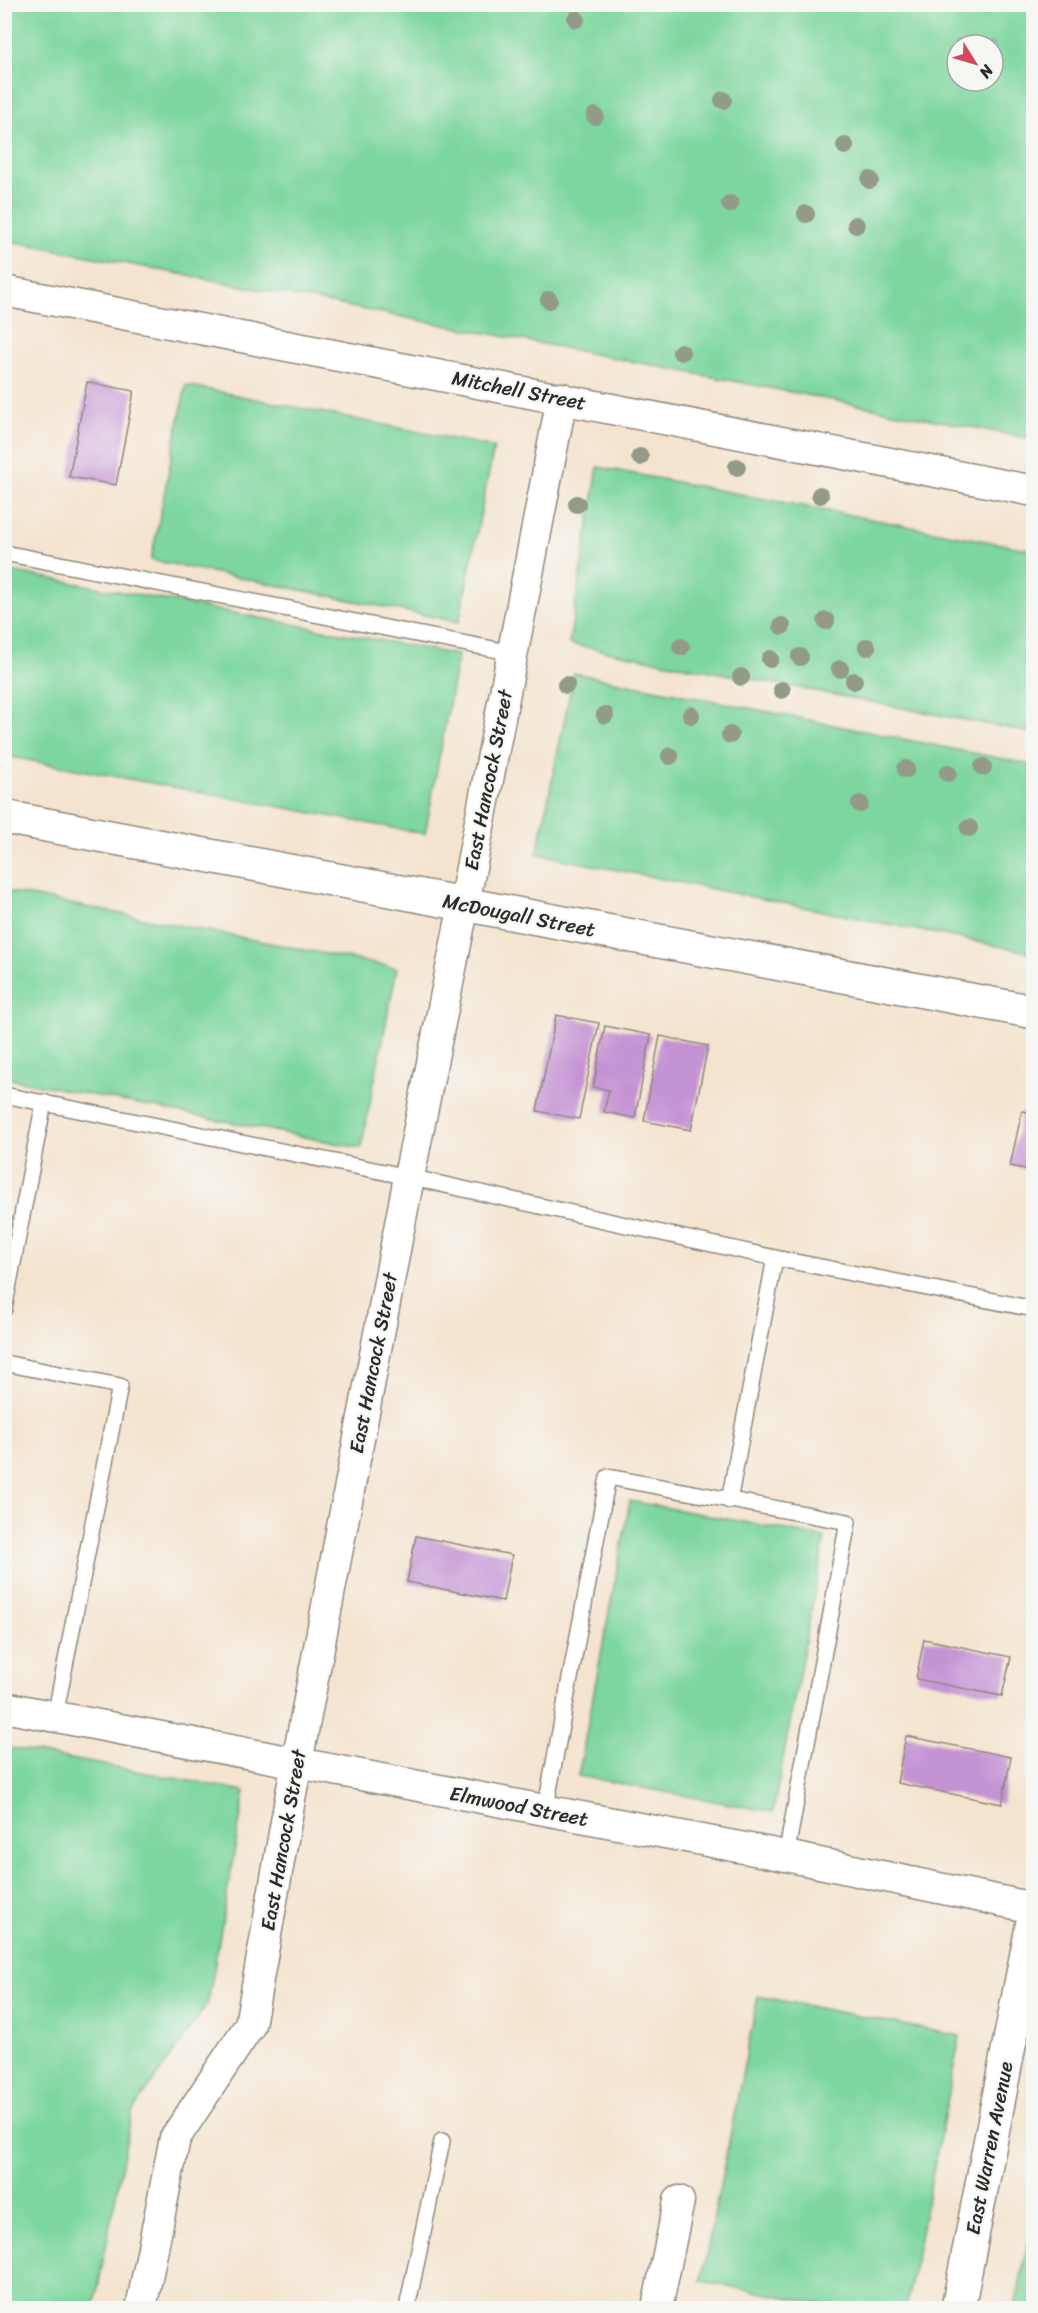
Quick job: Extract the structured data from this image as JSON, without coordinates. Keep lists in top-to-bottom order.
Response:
{
  "streets": {
    "street": [
      "Mitchell Street",
      "East Hancock Street",
      "McDougall Street",
      "Elmwood Street",
      "East Warren Avenue"
    ]
  },
  "crossings": [
    ["Mitchell Street", "East Hancock Street"],
    ["East Hancock Street", "McDougall Street"],
    ["East Hancock Street", "Elmwood Street"]
  ],
  "north": "bottom right"
}
